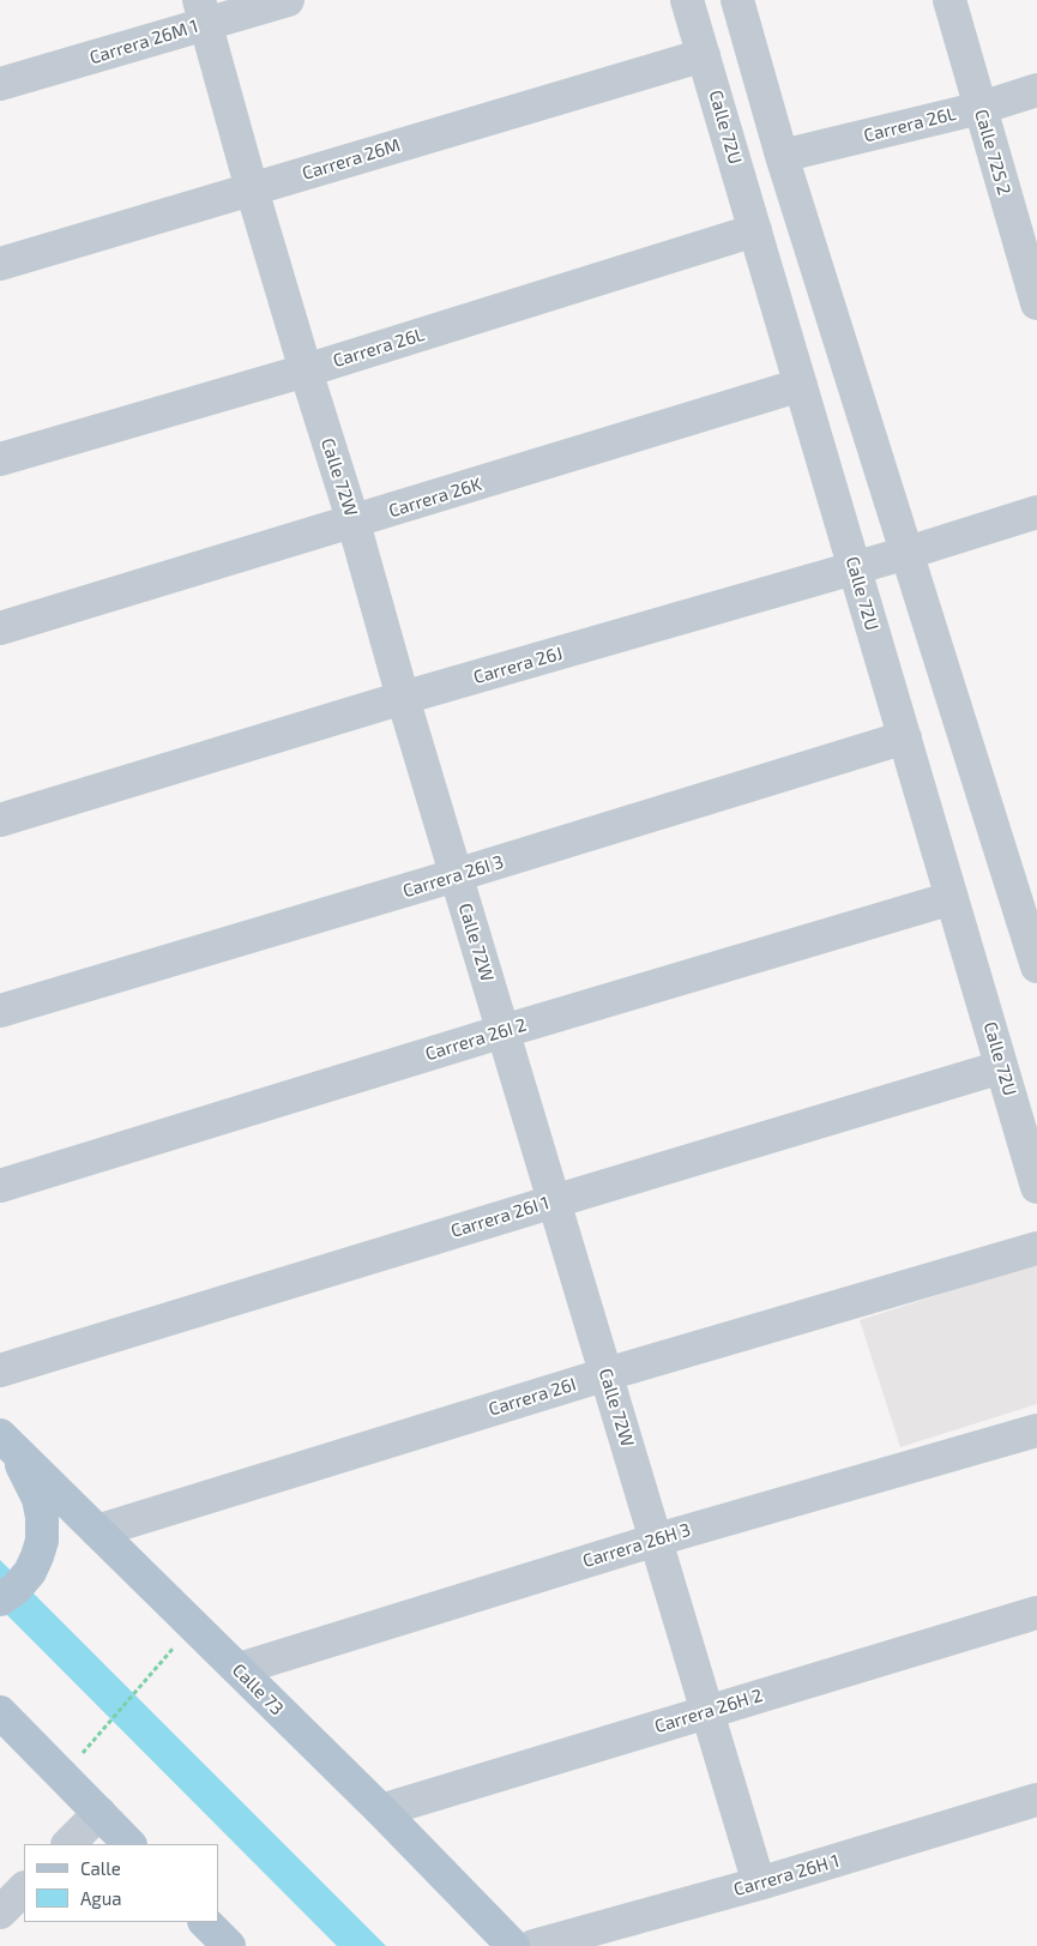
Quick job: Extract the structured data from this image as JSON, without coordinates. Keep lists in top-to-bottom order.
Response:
{
  "streets": {
    "main road": ["Calle 73"],
    "street": [
      "Carrera 26M 1",
      "Carrera 26L",
      "Calle 72U",
      "Calle 72S 2",
      "Carrera 26M",
      "Calle 72W",
      "Carrera 26K",
      "Carrera 26J",
      "Carrera 26I 3",
      "Carrera 26I 2",
      "Carrera 26I 1",
      "Carrera 26I",
      "Carrera 26H 3",
      "Carrera 26H 2",
      "Carrera 26H 1"
    ]
  },
  "crossings": [
    ["Carrera 26M 1", "Calle 72W"],
    ["Carrera 26L", "Calle 72U"],
    ["Carrera 26L", "Calle 72S 2"],
    ["Carrera 26L", "Calle 72W"],
    ["Calle 72U", "Carrera 26M"],
    ["Calle 72U", "Carrera 26K"],
    ["Calle 72U", "Carrera 26J"],
    ["Calle 72U", "Carrera 26I 3"],
    ["Calle 72U", "Carrera 26I 2"],
    ["Calle 72U", "Carrera 26I 1"],
    ["Carrera 26M", "Calle 72W"],
    ["Calle 72W", "Carrera 26K"],
    ["Calle 72W", "Carrera 26J"],
    ["Calle 72W", "Carrera 26I 3"],
    ["Calle 72W", "Carrera 26I 2"],
    ["Calle 72W", "Carrera 26I 1"],
    ["Calle 72W", "Carrera 26I"],
    ["Calle 72W", "Carrera 26H 3"],
    ["Calle 72W", "Carrera 26H 2"],
    ["Calle 72W", "Carrera 26H 1"],
    ["Carrera 26I", "Calle 73"],
    ["Carrera 26H 3", "Calle 73"],
    ["Calle 73", "Carrera 26H 2"]
  ],
  "legend": ["Calle", "Agua"]
}
